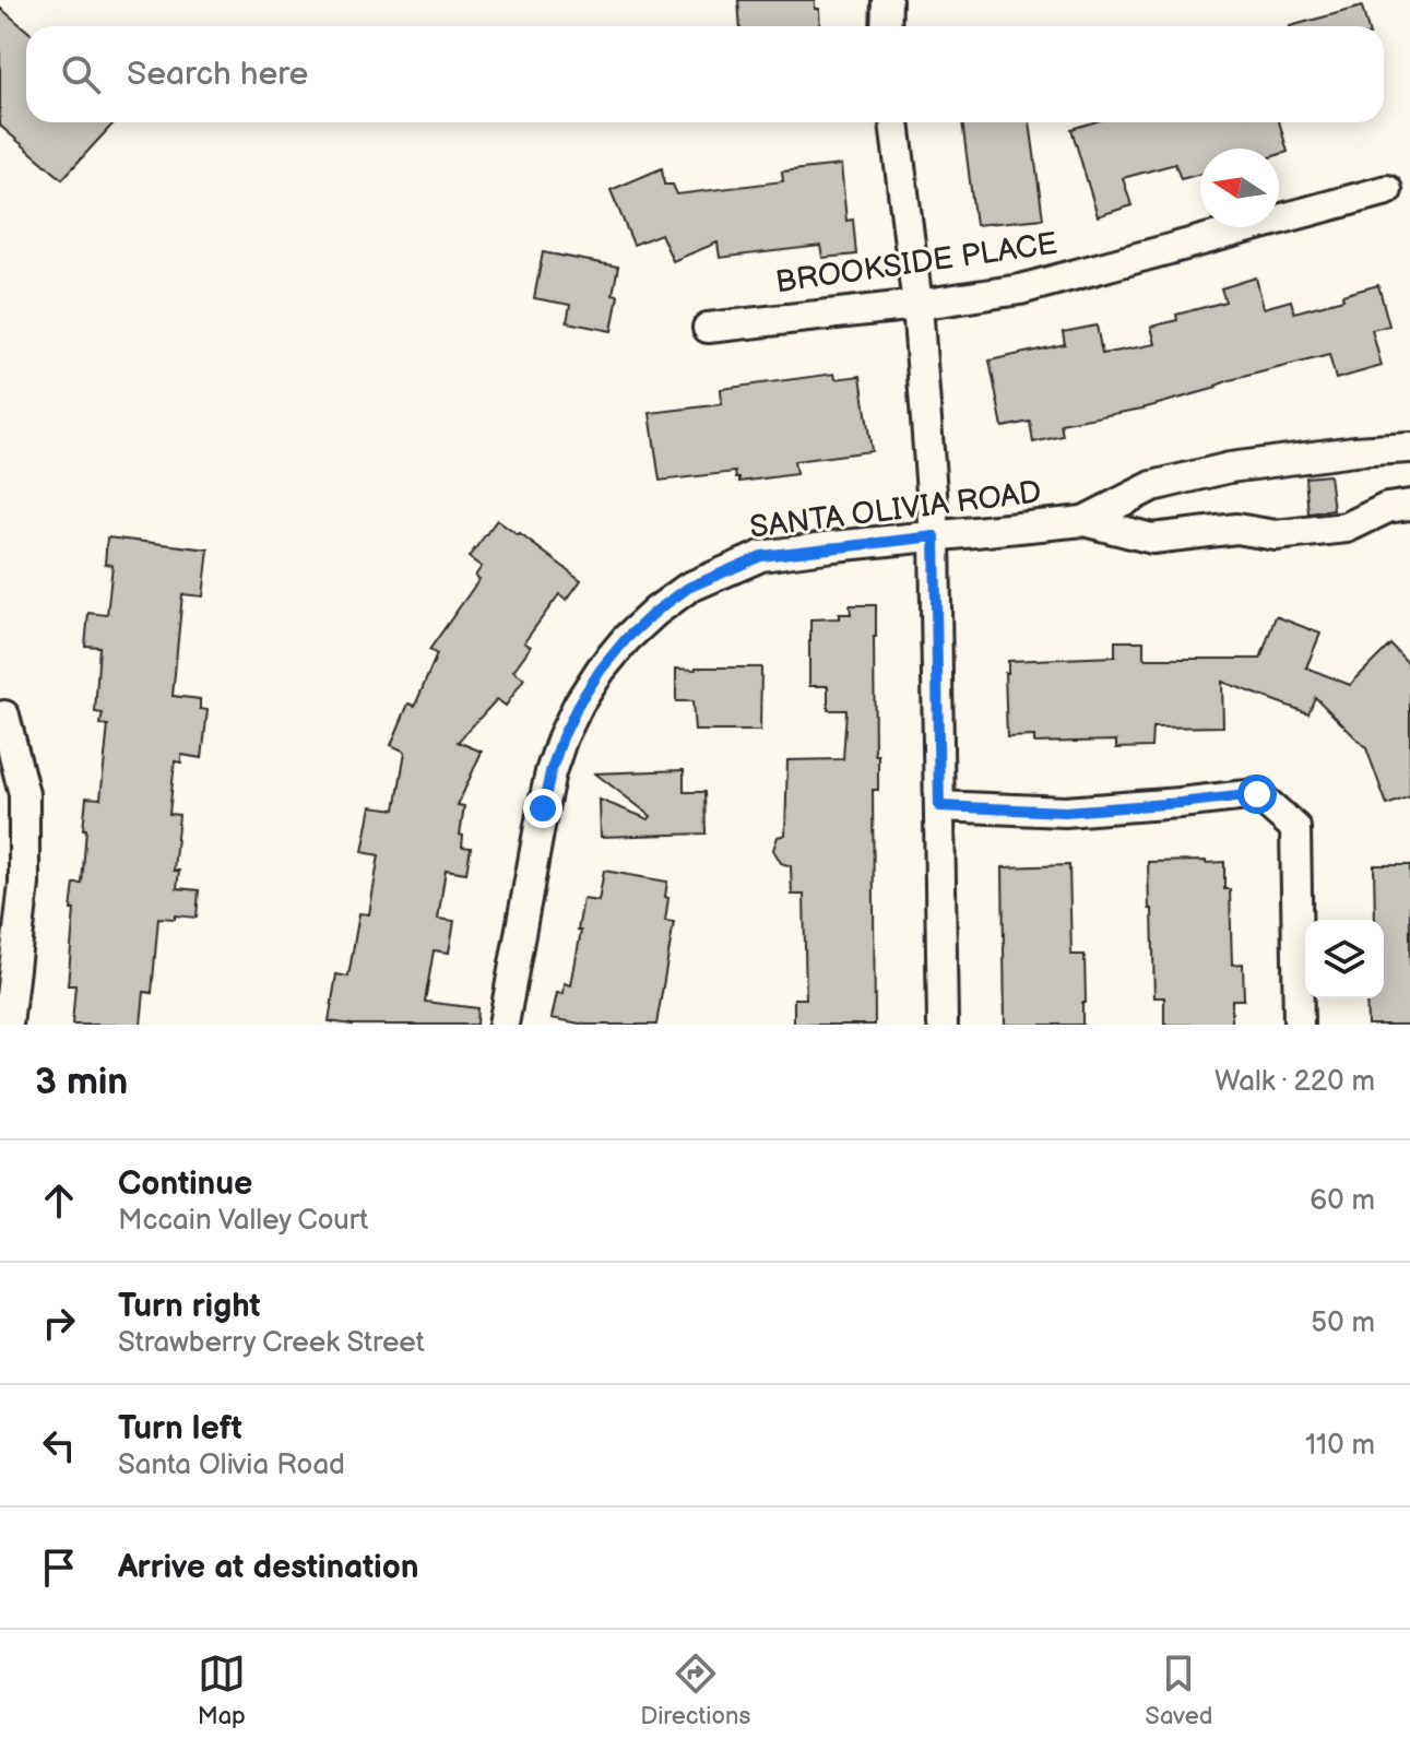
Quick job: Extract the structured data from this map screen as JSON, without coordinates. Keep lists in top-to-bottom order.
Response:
{
  "streets": {
    "street": ["BROOKSIDE PLACE", "SANTA OLIVIA ROAD"]
  },
  "north": "left",
  "page": {
    "search": "Search here",
    "heading": ["3 min", "Walk · 220 m"],
    "list": [
      ["Continue", "Mccain Valley Court", "60 m"],
      ["Turn right", "Strawberry Creek Street", "50 m"],
      ["Turn left", "Santa Olivia Road", "110 m"],
      "Arrive at destination"
    ],
    "nav": ["Map", "Directions", "Saved"]
  }
}
